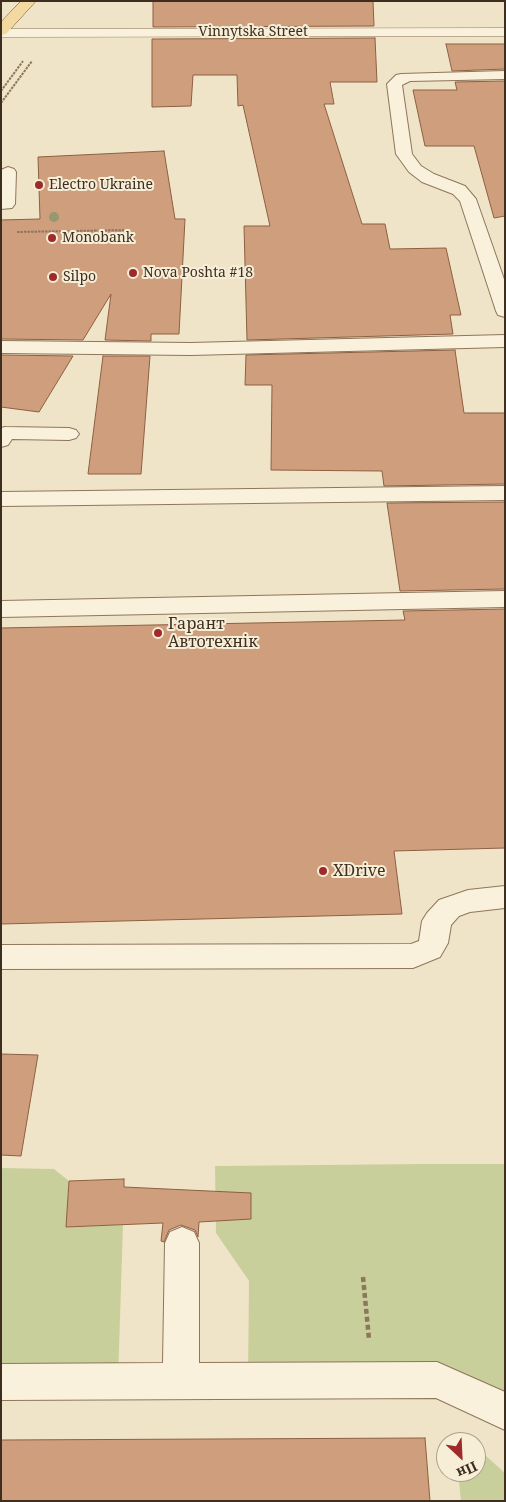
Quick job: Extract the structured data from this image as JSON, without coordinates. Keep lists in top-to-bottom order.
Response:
{
  "streets": {
    "street": ["Vinnytska Street"]
  },
  "places": [
    "Electro Ukraine",
    "Monobank",
    "Nova Poshta #18",
    "Silpo",
    "Гарант Автотехнік",
    "XDrive"
  ],
  "north": "bottom right"
}
